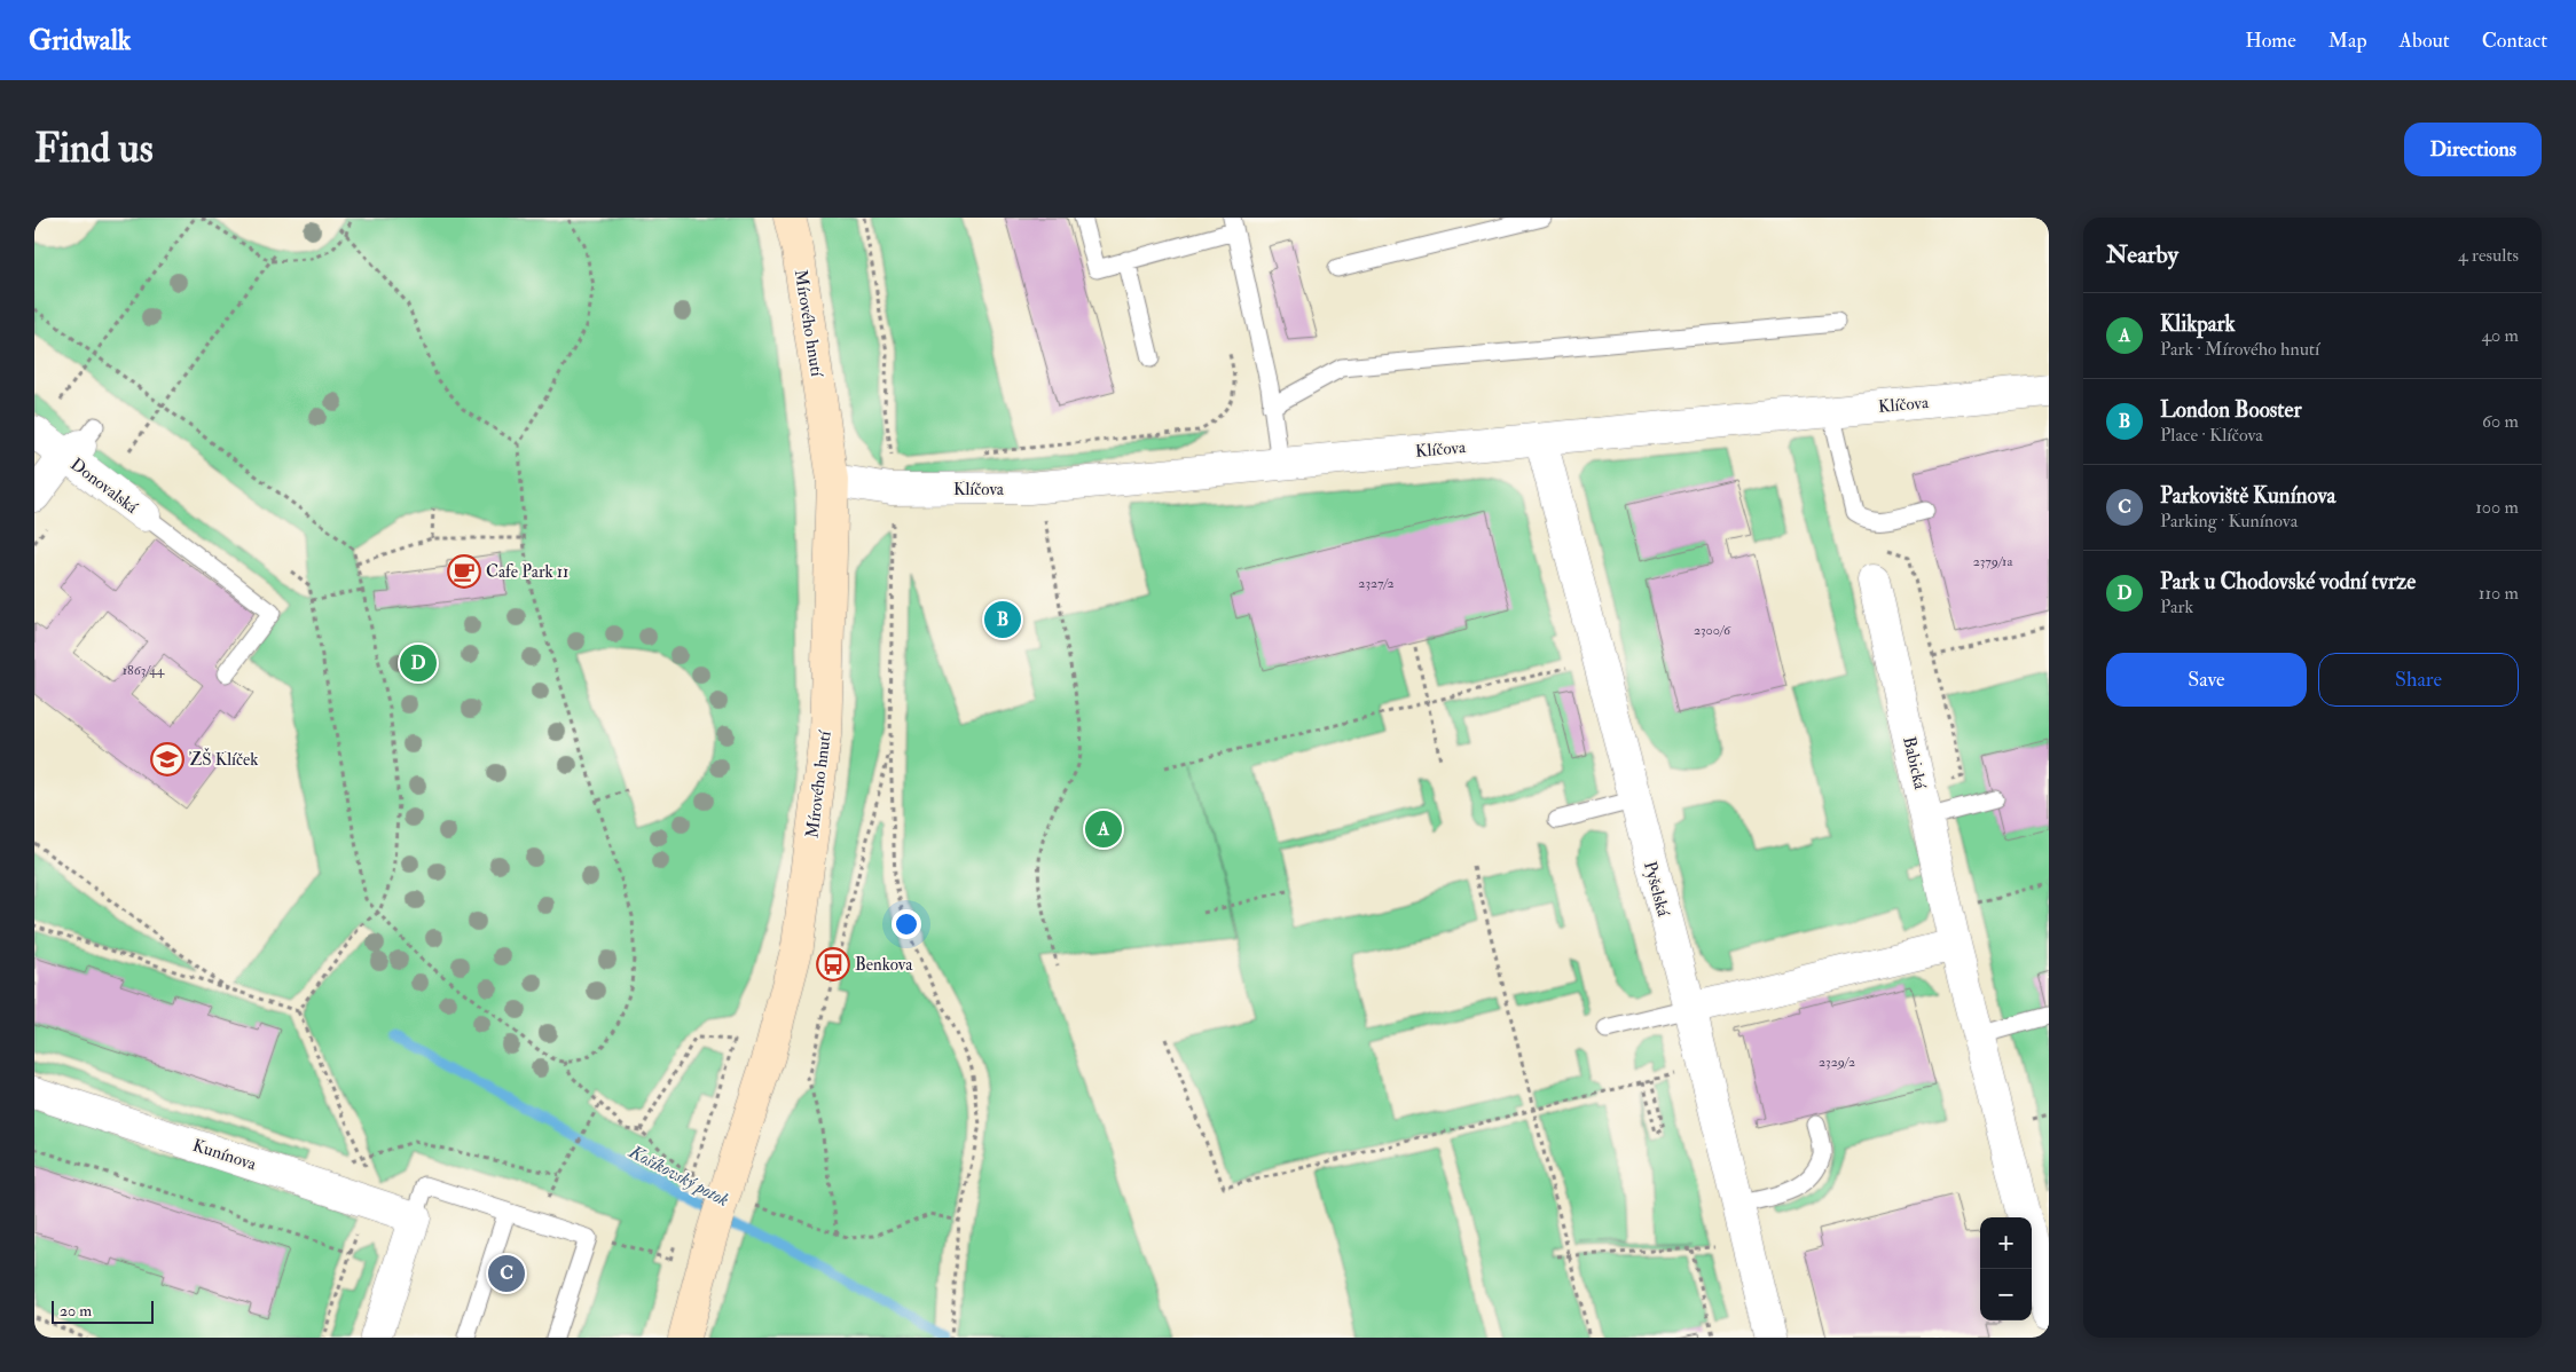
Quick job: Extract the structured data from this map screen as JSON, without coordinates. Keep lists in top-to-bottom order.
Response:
{
  "streets": {
    "main road": ["Mírového hnutí"],
    "street": [
      "Klíčova",
      "Donovalská",
      "Babická",
      "Pyšelská",
      "Kunínova"
    ]
  },
  "crossings": [
    ["Mírového hnutí", "Klíčova"],
    ["Klíčova", "Pyšelská"]
  ],
  "water": ["Košíkovský potok"],
  "places": {
    "cafe": ["Cafe Park 11"],
    "school or university": ["ZŠ Klíček"],
    "bus stop": ["Benkova"]
  },
  "house_numbers": [
    "2379/1a",
    "2327/2",
    "2300/6",
    "1863/44",
    "2329/2"
  ],
  "scale_bar": "20 m",
  "page": {
    "header": "Gridwalk",
    "nav": [
      "Home",
      "Map",
      "About",
      "Contact"
    ],
    "buttons": [
      "Directions",
      ["Save", "Share"]
    ],
    "title": "Find us",
    "heading": ["Nearby", "4 results"],
    "list": [
      {
        "mark": "A",
        "name": "Klikpark",
        "note": "Park · Mírového hnutí",
        "value": "40 m"
      },
      {
        "mark": "B",
        "name": "London Booster",
        "note": "Place · Klíčova",
        "value": "60 m"
      },
      {
        "mark": "C",
        "name": "Parkoviště Kunínova",
        "note": "Parking · Kunínova",
        "value": "100 m"
      },
      {
        "mark": "D",
        "name": "Park u Chodovské vodní tvrze",
        "note": "Park",
        "value": "110 m"
      }
    ],
    "pins": [
      "B",
      "D",
      "A",
      "C"
    ],
    "map_buttons": ["+", "−"],
    "scale": "20 m"
  }
}
